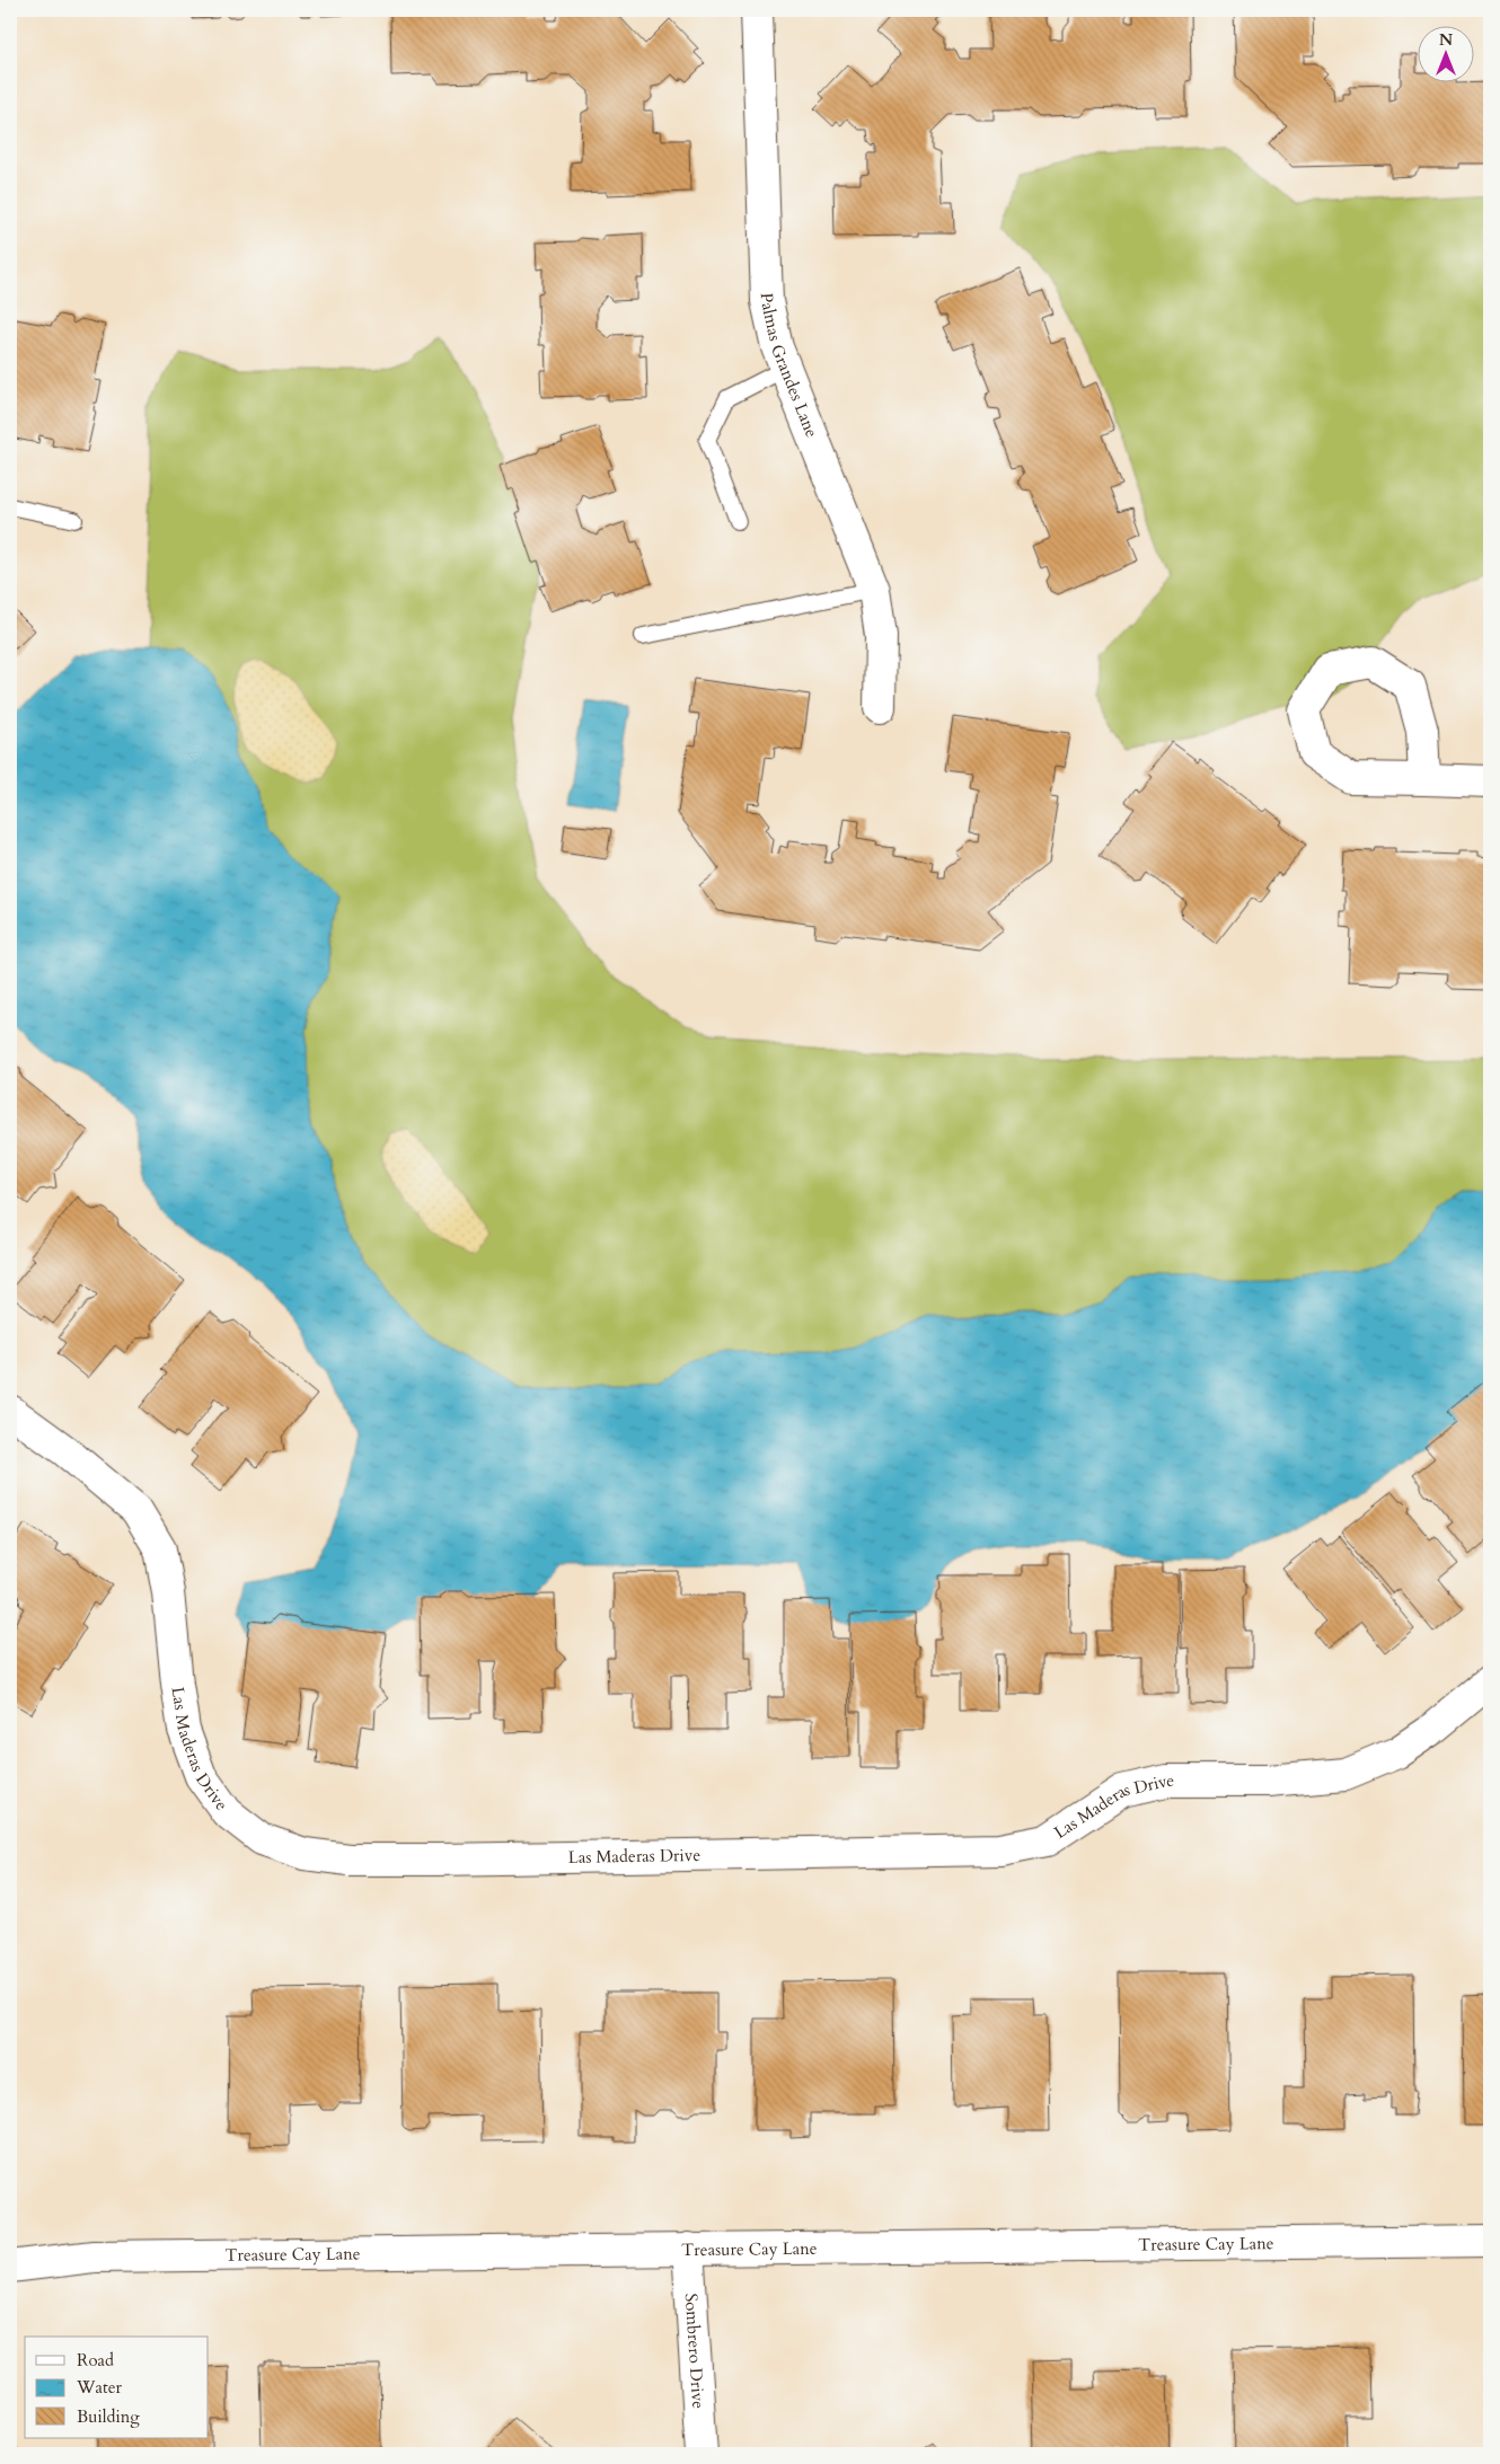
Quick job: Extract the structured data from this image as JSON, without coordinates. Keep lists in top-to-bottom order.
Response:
{
  "streets": {
    "street": [
      "Palmas Grandes Lane",
      "Las Maderas Drive",
      "Treasure Cay Lane",
      "Sombrero Drive"
    ]
  },
  "crossings": [
    ["Treasure Cay Lane", "Sombrero Drive"]
  ],
  "legend": ["Road", "Water", "Building"],
  "north": "top"
}
